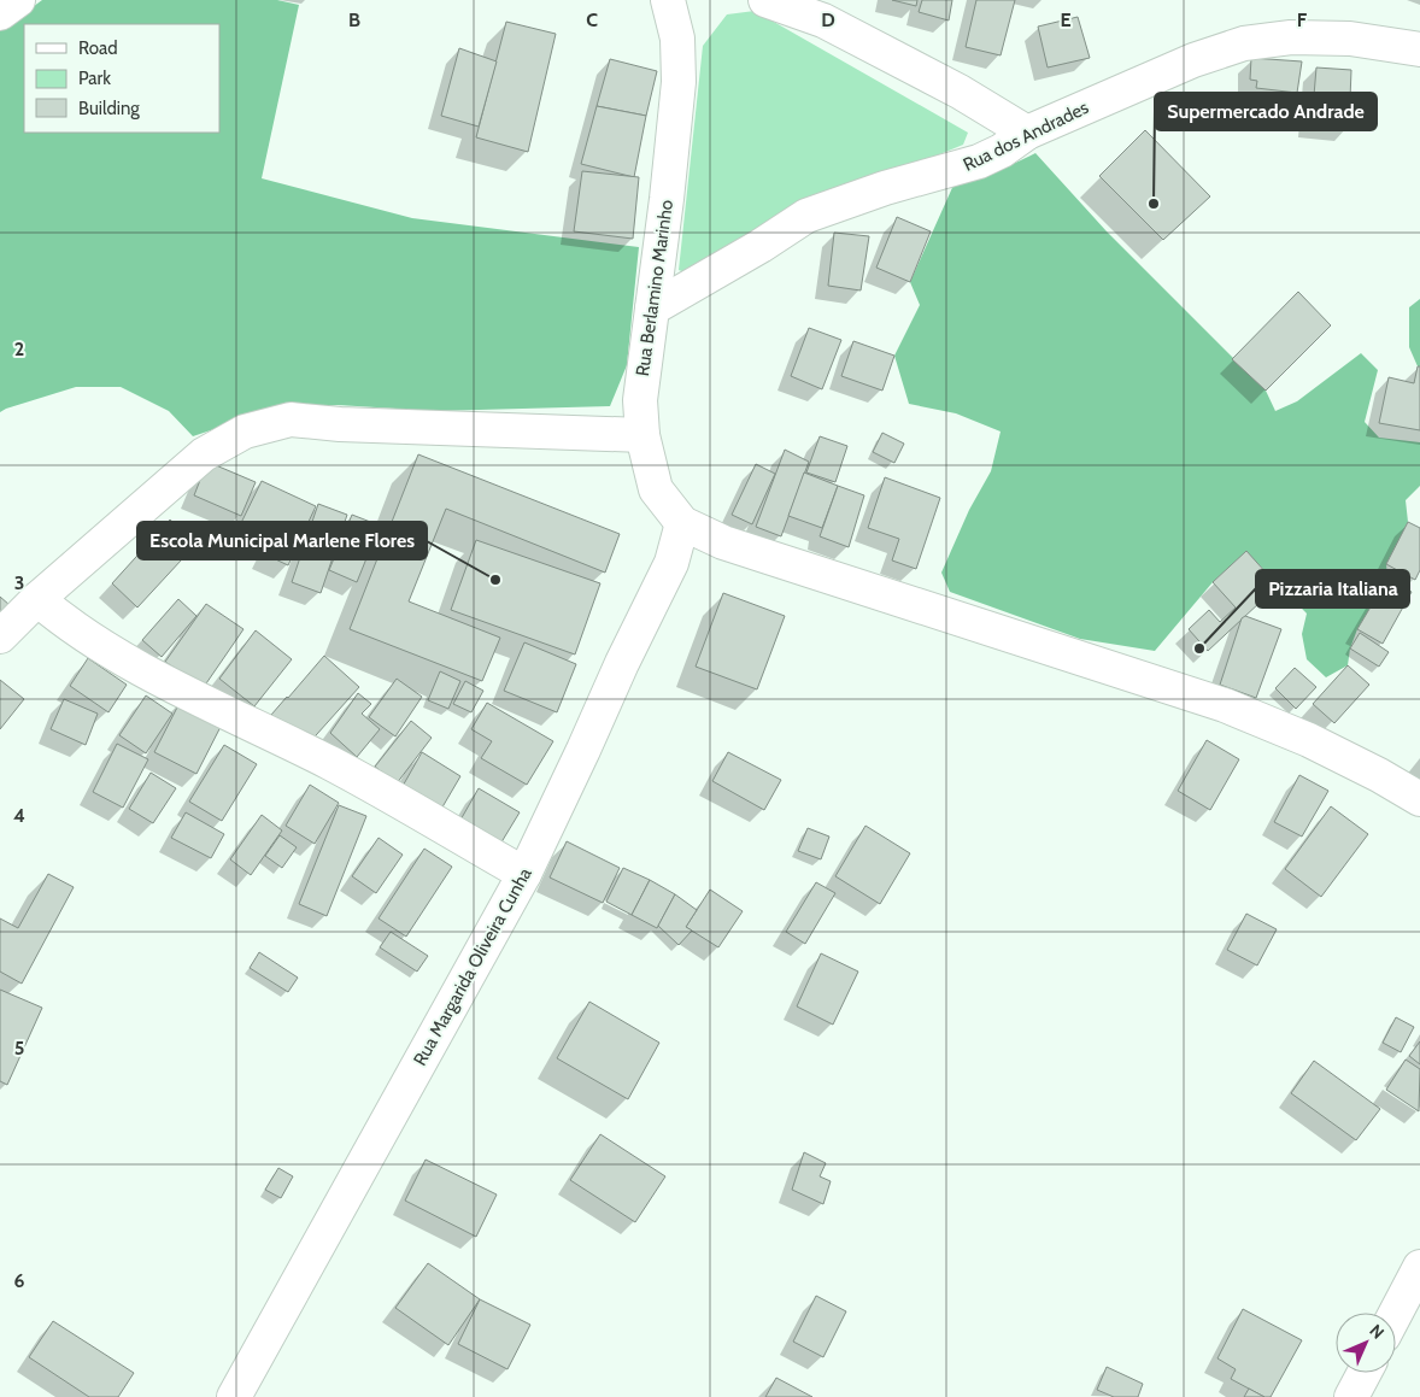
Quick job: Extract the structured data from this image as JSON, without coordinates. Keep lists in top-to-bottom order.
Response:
{
  "streets": {
    "street": ["Rua dos Andrades", "Rua Berlamino Marinho", "Rua Margarida Oliveira Cunha"]
  },
  "crossings": [
    ["Rua dos Andrades", "Rua Berlamino Marinho"],
    ["Rua Berlamino Marinho", "Rua Margarida Oliveira Cunha"]
  ],
  "places": ["Supermercado Andrade", "Escola Municipal Marlene Flores", "Pizzaria Italiana"],
  "legend": ["Road", "Park", "Building"],
  "north": "top right",
  "grid": {
    "columns": [
      "B",
      "C",
      "D",
      "E",
      "F"
    ],
    "rows": [
      "2",
      "3",
      "4",
      "5",
      "6"
    ]
  }
}
